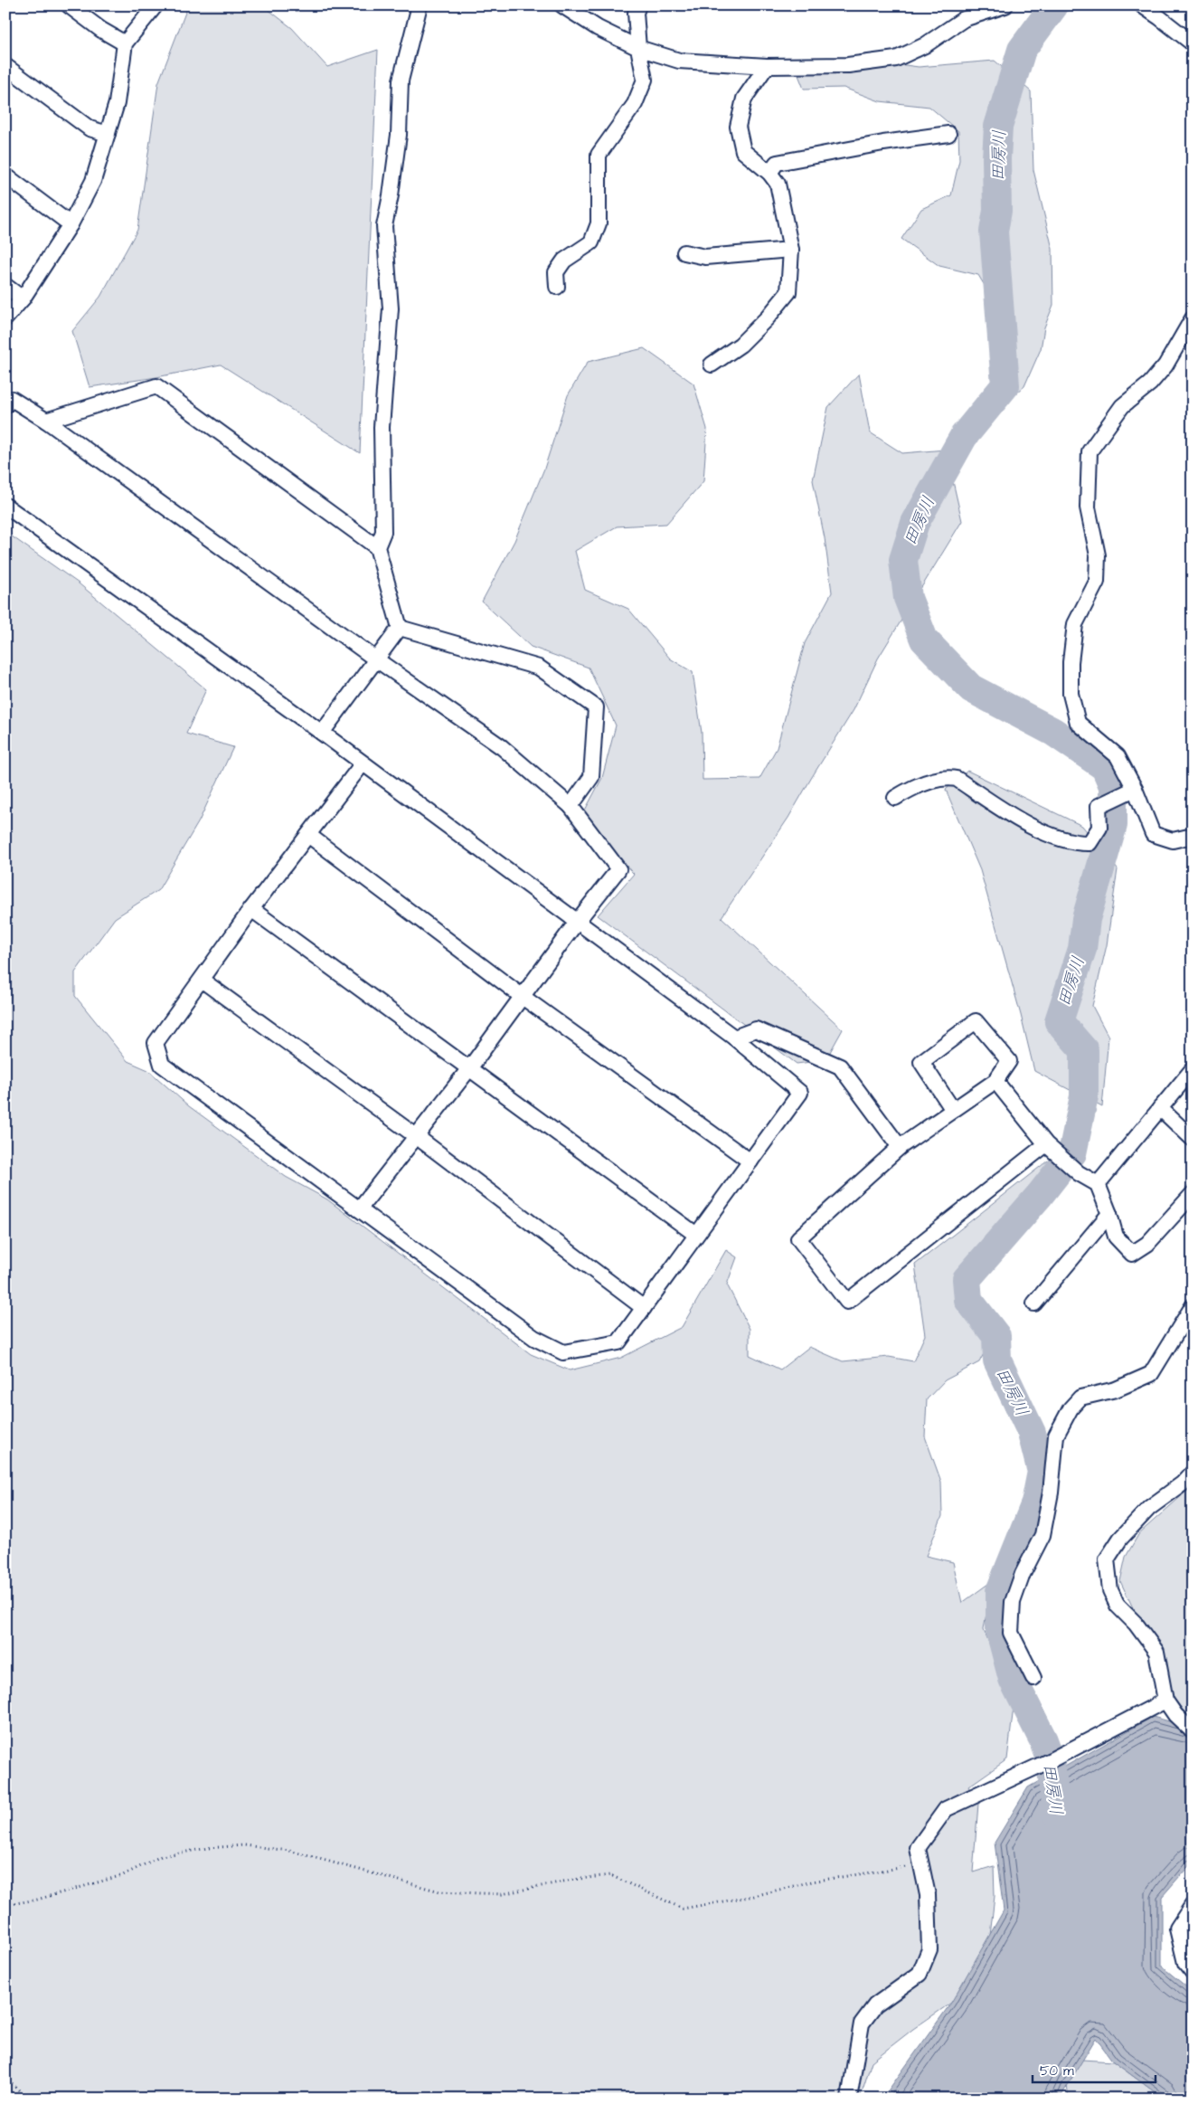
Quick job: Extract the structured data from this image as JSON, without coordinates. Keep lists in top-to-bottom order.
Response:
{
  "water": ["田房川"],
  "scale_bar": "50 m"
}
